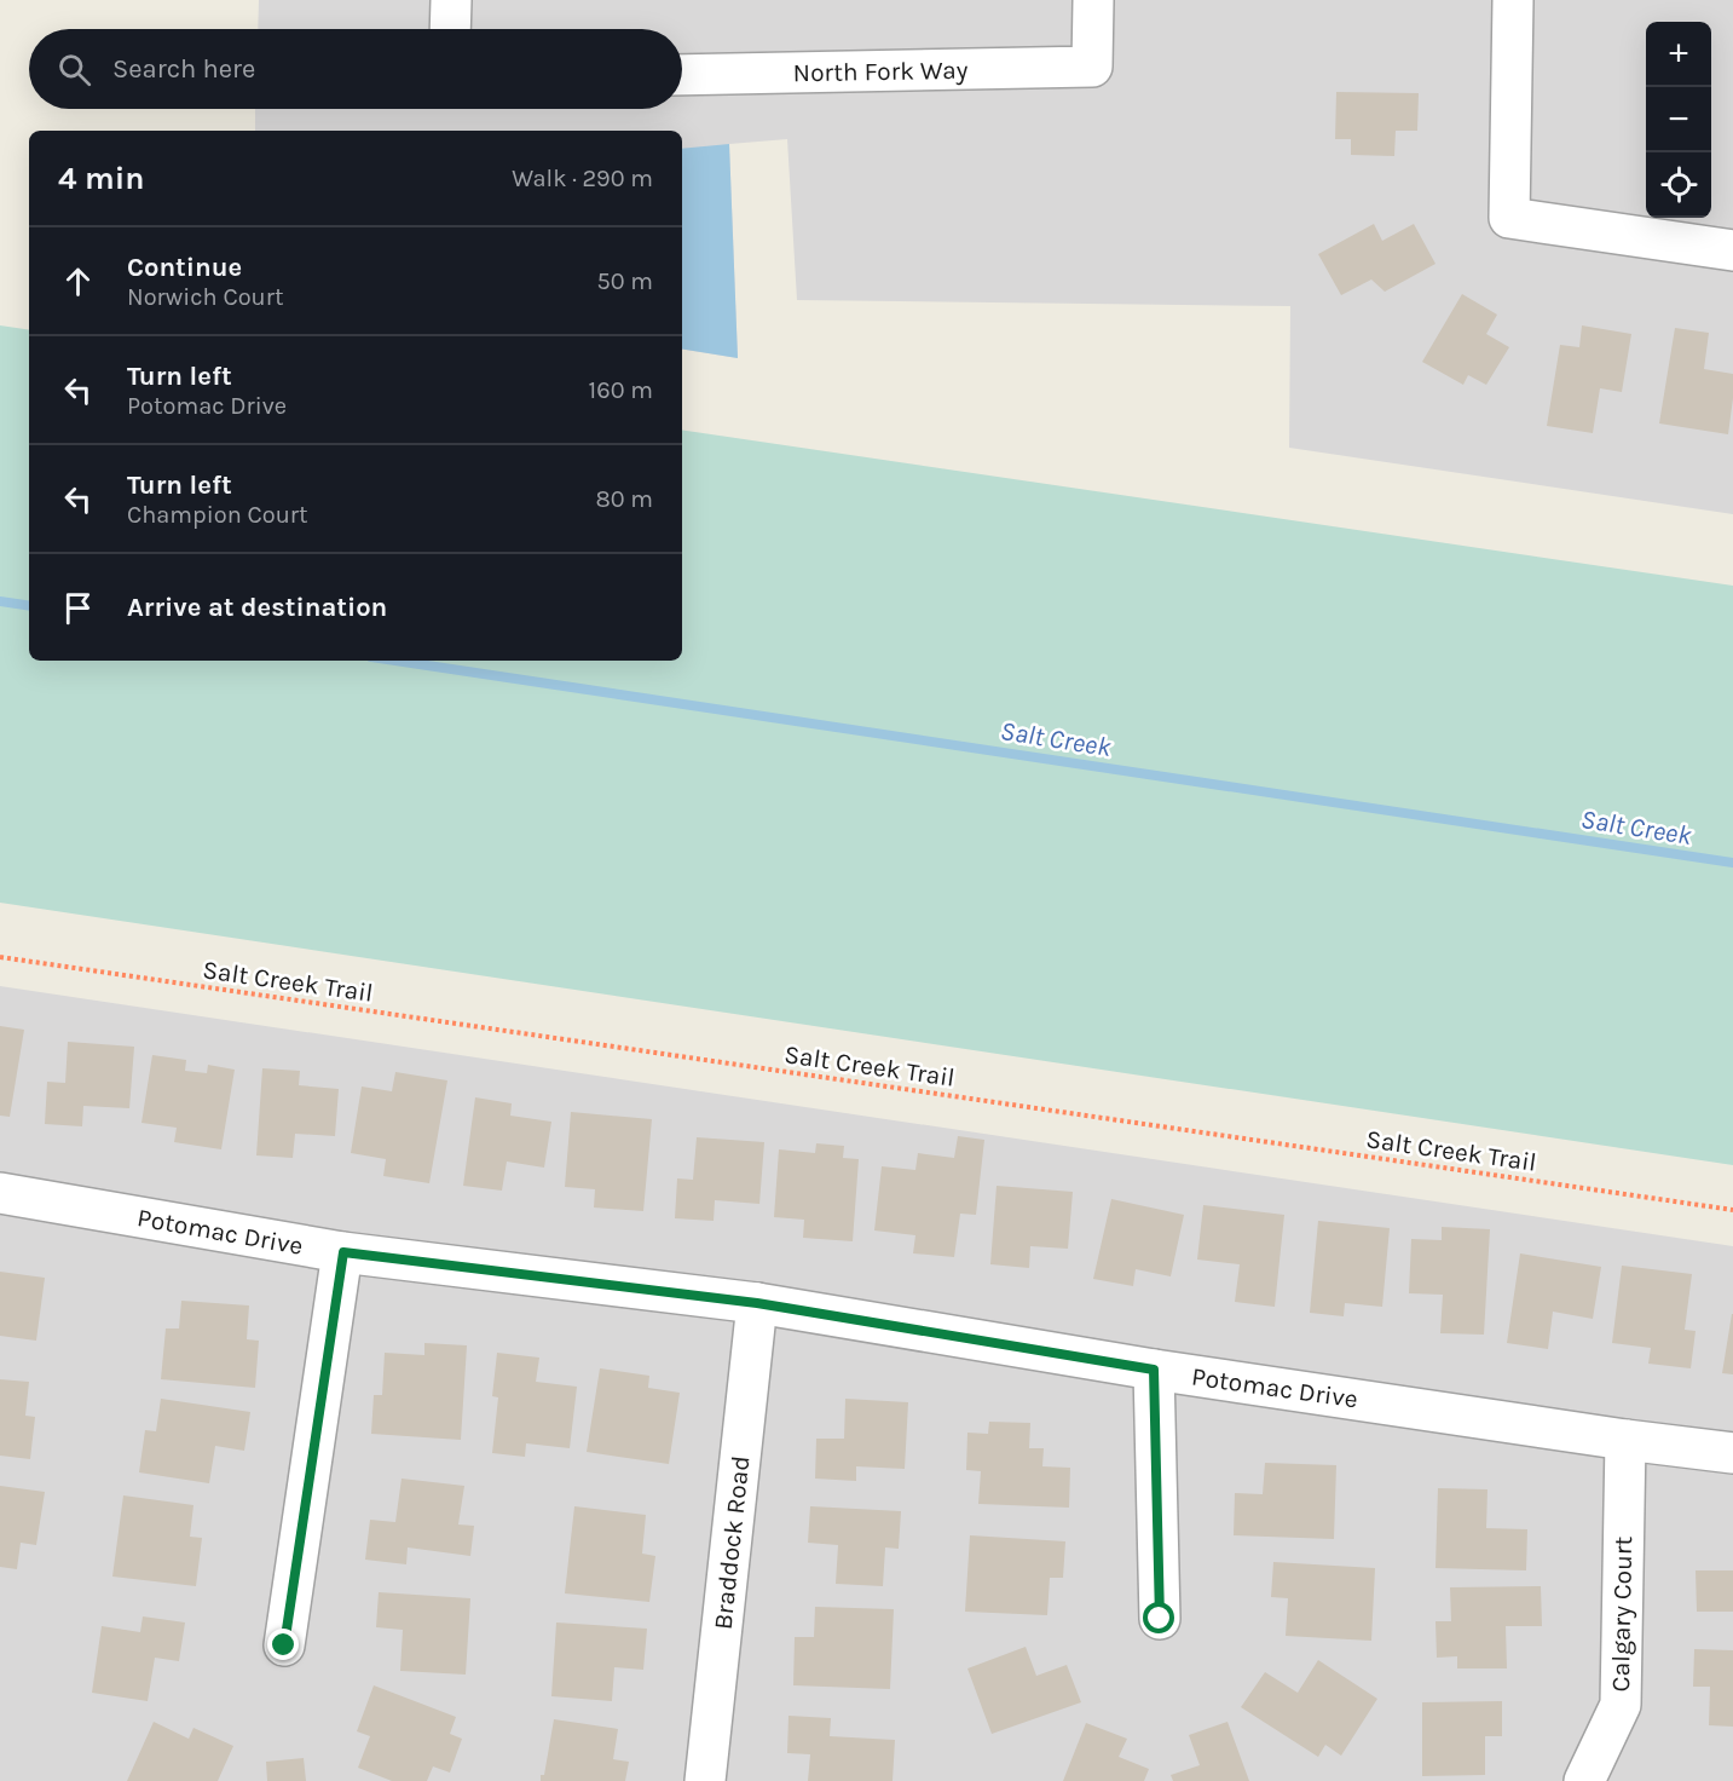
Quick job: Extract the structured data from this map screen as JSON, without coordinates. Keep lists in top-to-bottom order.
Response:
{
  "streets": {
    "street": [
      "North Fork Way",
      "Potomac Drive",
      "Braddock Road",
      "Calgary Court"
    ],
    "path": ["Salt Creek Trail"]
  },
  "crossings": [
    ["Potomac Drive", "Braddock Road"],
    ["Potomac Drive", "Calgary Court"]
  ],
  "water": ["Salt Creek"],
  "page": {
    "map_buttons": ["+", "−"],
    "search": "Search here",
    "heading": ["4 min", "Walk · 290 m"],
    "list": [
      ["Continue", "Norwich Court", "50 m"],
      ["Turn left", "Potomac Drive", "160 m"],
      ["Turn left", "Champion Court", "80 m"],
      "Arrive at destination"
    ]
  }
}
